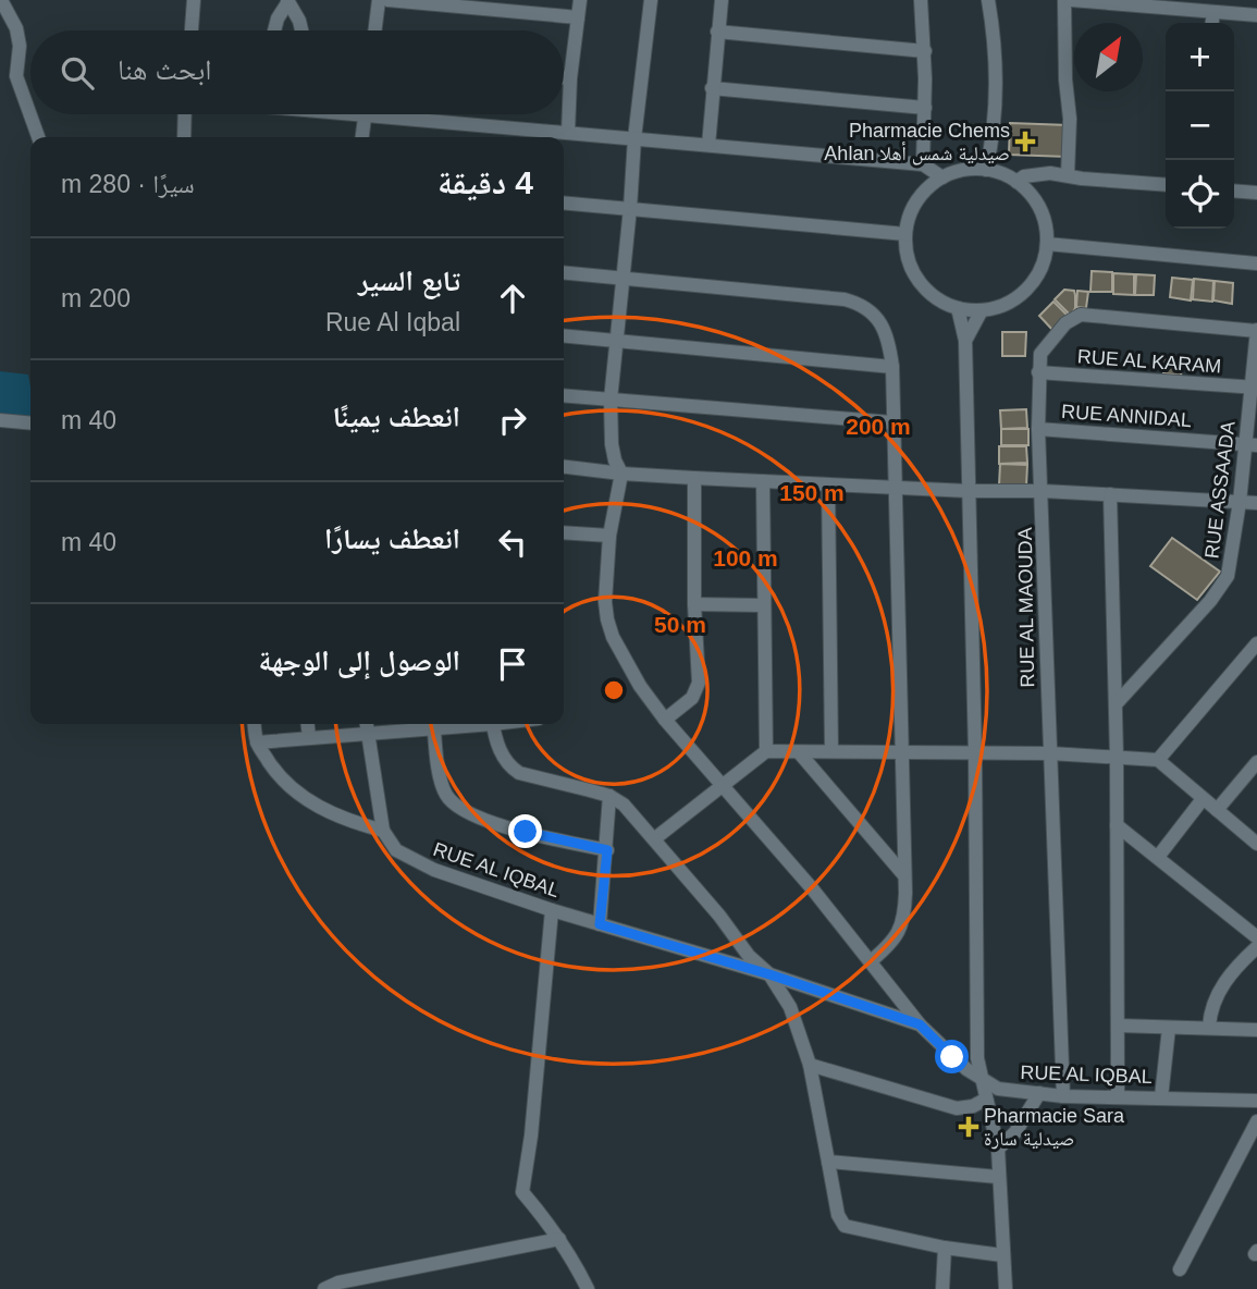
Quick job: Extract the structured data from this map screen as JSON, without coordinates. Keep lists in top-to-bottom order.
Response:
{
  "streets": {
    "street": [
      "RUE AL KARAM",
      "RUE ANNIDAL",
      "RUE ASSAADA",
      "RUE AL MAOUDA",
      "RUE AL IQBAL"
    ]
  },
  "crossings": [
    ["RUE AL KARAM", "RUE ASSAADA"],
    ["RUE AL KARAM", "RUE AL MAOUDA"],
    ["RUE ANNIDAL", "RUE ASSAADA"],
    ["RUE ANNIDAL", "RUE AL MAOUDA"],
    ["RUE ASSAADA", "RUE AL MAOUDA"],
    ["RUE AL MAOUDA", "RUE AL IQBAL"]
  ],
  "places": {
    "health": ["Pharmacie Chems Ahlan صيدلية شمس أهلا", "Pharmacie Sara صيدلية سارة"]
  },
  "north": "top right",
  "page": {
    "map_buttons": ["+", "−"],
    "search": "ابحث هنا",
    "heading": ["4 دقيقة", "سيرًا · 280 m"],
    "list": [
      ["تابع السير", "Rue Al Iqbal", "200 m"],
      ["انعطف يمينًا", "40 m"],
      ["انعطف يسارًا", "40 m"],
      "الوصول إلى الوجهة"
    ]
  },
  "rings": [
    "200 m",
    "150 m",
    "100 m",
    "50 m"
  ]
}
